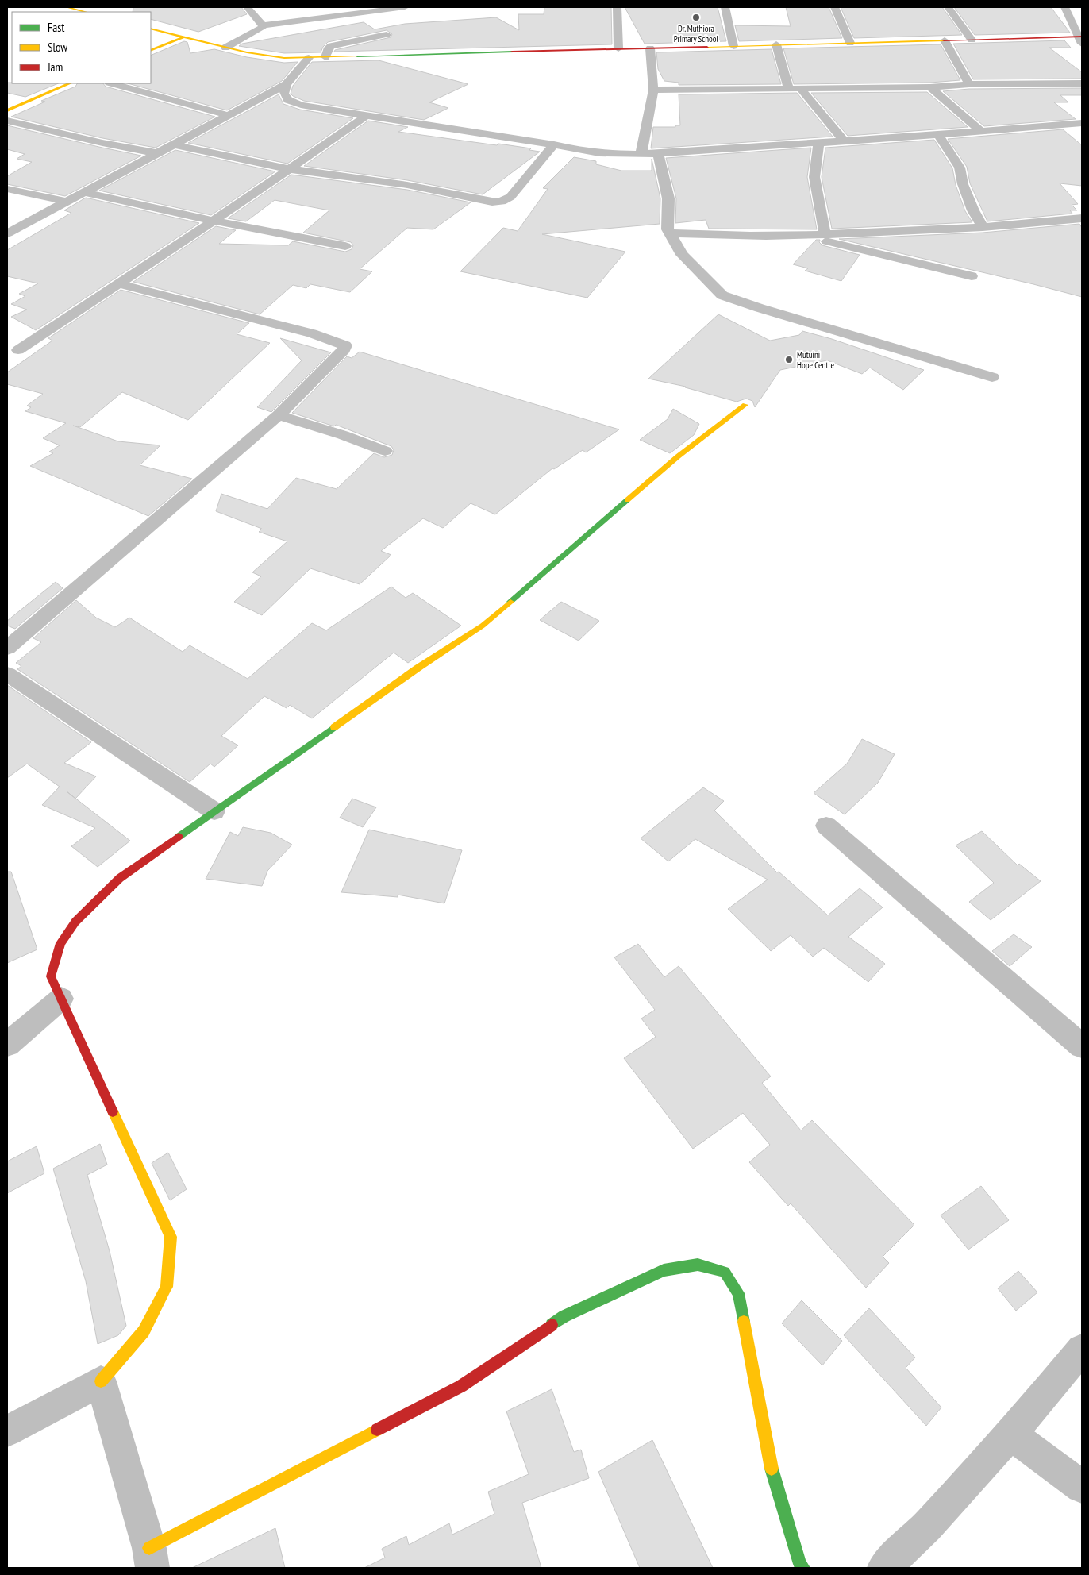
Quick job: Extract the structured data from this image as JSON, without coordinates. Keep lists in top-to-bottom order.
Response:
{
  "places": ["Dr. Muthiora Primary School", "Mutuini Hope Centre"],
  "legend": ["Fast", "Slow", "Jam"]
}
